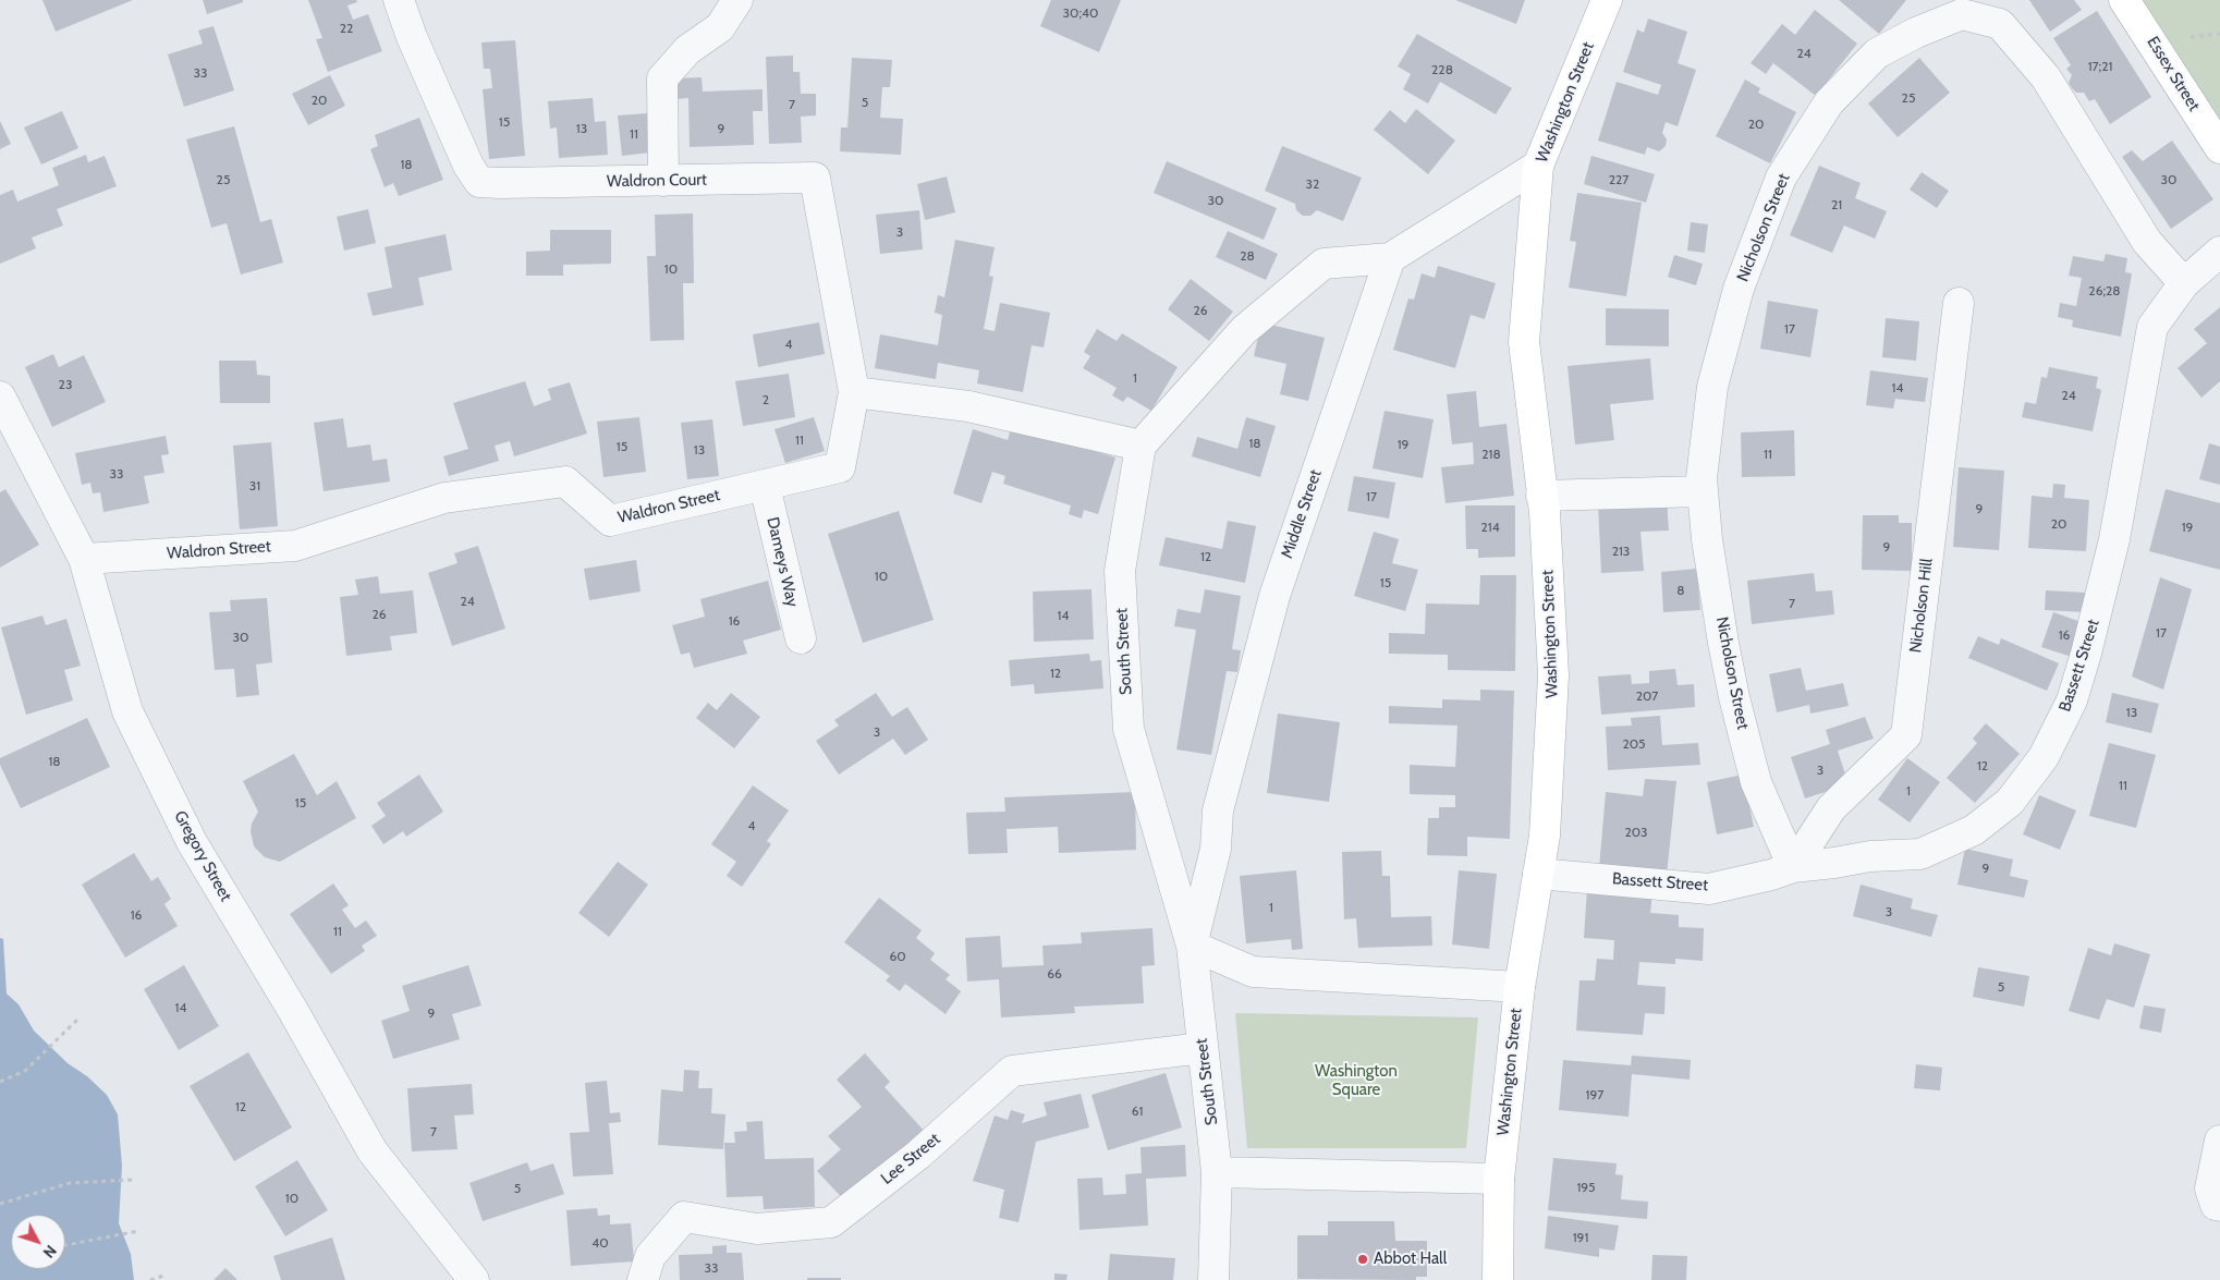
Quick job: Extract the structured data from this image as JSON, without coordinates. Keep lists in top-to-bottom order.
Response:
{
  "streets": {
    "main road": ["Essex Street", "Washington Street"],
    "street": [
      "Waldron Court",
      "Nicholson Street",
      "Waldron Street",
      "Middle Street",
      "Dameys Way",
      "Nicholson Hill",
      "South Street",
      "Bassett Street",
      "Gregory Street",
      "Lee Street"
    ]
  },
  "crossings": [
    ["Washington Street", "Bassett Street"],
    ["Waldron Court", "Waldron Street"],
    ["Nicholson Street", "Nicholson Hill"],
    ["Nicholson Street", "Bassett Street"],
    ["Waldron Street", "Dameys Way"],
    ["Waldron Street", "Gregory Street"],
    ["Middle Street", "South Street"],
    ["Nicholson Hill", "Bassett Street"],
    ["South Street", "Lee Street"]
  ],
  "parks": ["Washington Square"],
  "places": ["Abbot Hall"],
  "house_numbers": [
    "30;40",
    "22",
    "24",
    "17;21",
    "228",
    "33",
    "25",
    "20",
    "5",
    "7",
    "15",
    "20",
    "13",
    "9",
    "11",
    "18",
    "25",
    "227",
    "30",
    "32",
    "30",
    "21",
    "3",
    "28",
    "10",
    "26;28",
    "26",
    "17",
    "4",
    "1",
    "23",
    "14",
    "24",
    "2",
    "11",
    "18",
    "19",
    "15",
    "13",
    "218",
    "11",
    "33",
    "31",
    "17",
    "9",
    "20",
    "214",
    "19",
    "9",
    "213",
    "12",
    "10",
    "15",
    "8",
    "24",
    "7",
    "26",
    "14",
    "16",
    "17",
    "16",
    "30",
    "12",
    "207",
    "13",
    "3",
    "205",
    "18",
    "12",
    "3",
    "11",
    "1",
    "15",
    "4",
    "203",
    "9",
    "1",
    "3",
    "16",
    "11",
    "60",
    "66",
    "5",
    "14",
    "9",
    "197",
    "12",
    "61",
    "7",
    "195",
    "5",
    "10",
    "191",
    "40",
    "33"
  ],
  "north": "bottom right"
}
